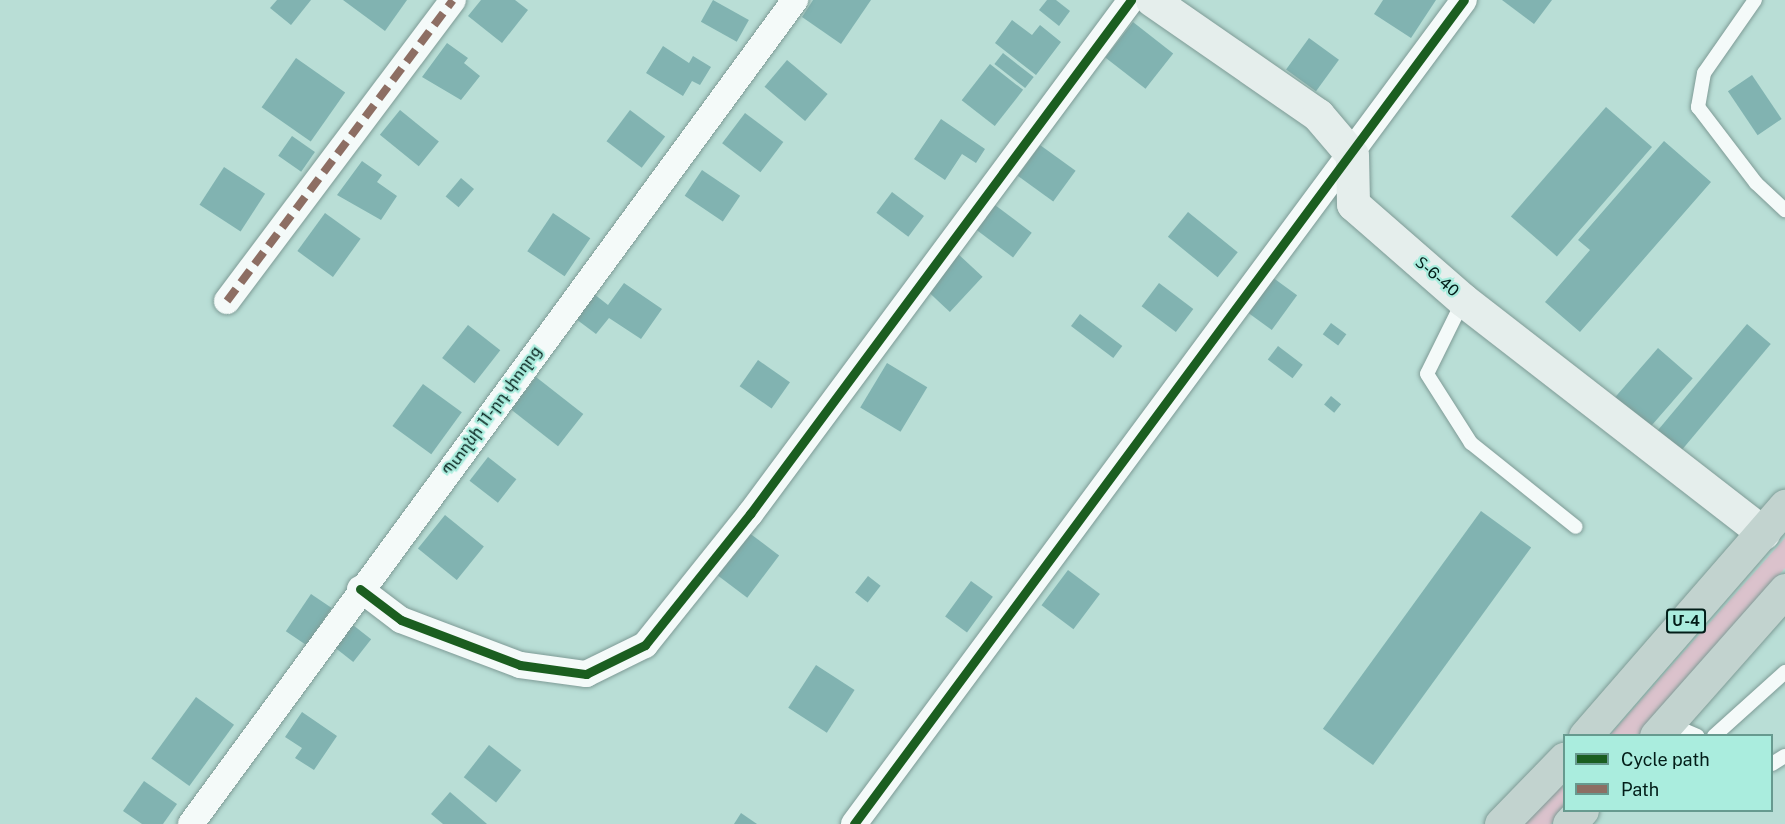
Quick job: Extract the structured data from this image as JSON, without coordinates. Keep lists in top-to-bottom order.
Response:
{
  "streets": {
    "highway": ["Մ-4"],
    "street": ["Տ-6-40", "Պտղնի 11-րդ փողոց"]
  },
  "crossings": [
    ["Տ-6-40", "Մ-4"]
  ],
  "legend": ["Cycle path", "Path"]
}
